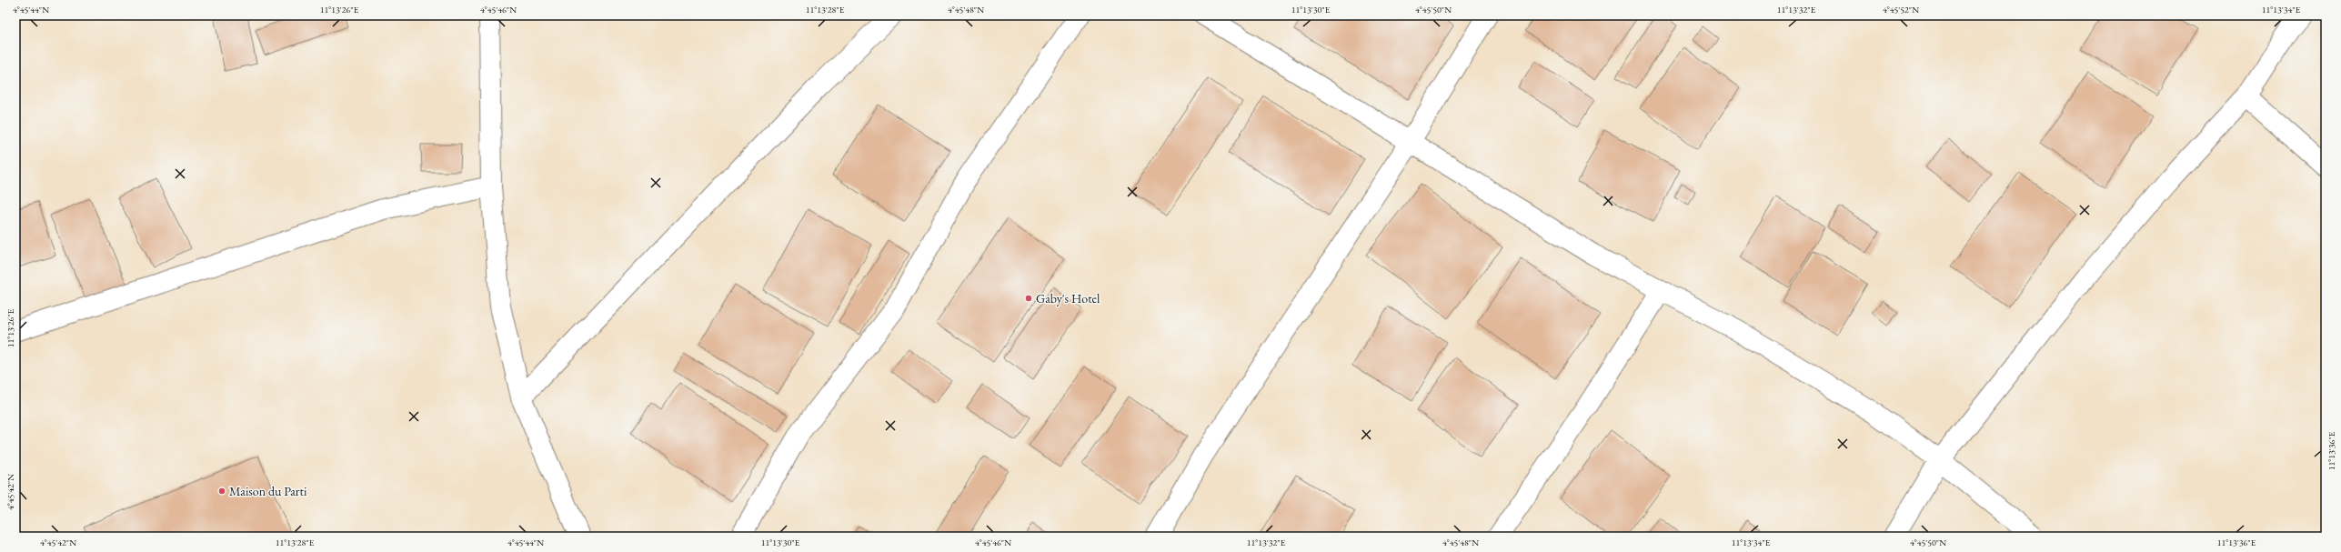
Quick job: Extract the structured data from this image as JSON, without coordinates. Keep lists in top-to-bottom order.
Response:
{
  "places": ["Gaby's Hotel", "Maison du Parti"],
  "coordinates": [
    "4°45'44\"N",
    "11°13'26\"E",
    "4°45'46\"N",
    "11°13'28\"E",
    "4°45'48\"N",
    "11°13'30\"E",
    "4°45'50\"N",
    "11°13'32\"E",
    "4°45'52\"N",
    "11°13'34\"E",
    "11°13'36\"E",
    "4°45'42\"N"
  ]
}
